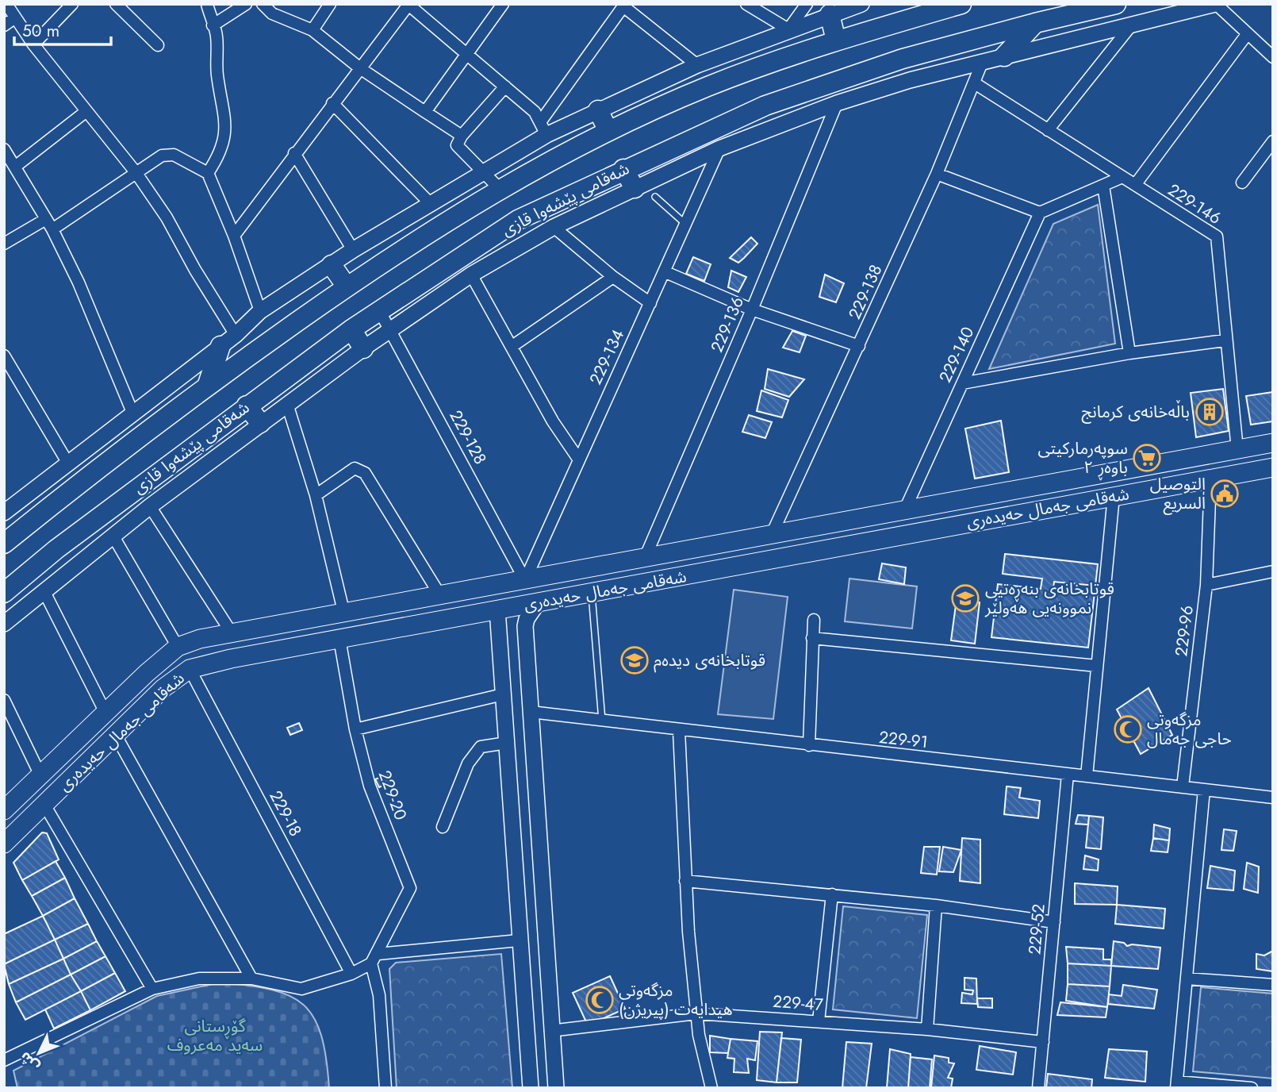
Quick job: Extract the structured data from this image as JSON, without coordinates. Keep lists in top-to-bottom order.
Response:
{
  "streets": {
    "highway": ["شەقامی پێشەوا قازی"],
    "main road": ["شەقامی جەمال حەیدەری"],
    "street": [
      "229-146",
      "229-138",
      "229-136",
      "229-140",
      "229-134",
      "229-128",
      "229-96",
      "229-91",
      "229-20",
      "229-18",
      "229-52",
      "229-47"
    ]
  },
  "crossings": [
    ["شەقامی پێشەوا قازی", "229-128"],
    ["229-146", "229-138"],
    ["229-146", "شەقامی جەمال حەیدەری"],
    ["229-138", "شەقامی جەمال حەیدەری"],
    ["229-136", "شەقامی جەمال حەیدەری"],
    ["229-140", "شەقامی جەمال حەیدەری"],
    ["229-134", "229-128"],
    ["229-134", "شەقامی جەمال حەیدەری"],
    ["229-128", "شەقامی جەمال حەیدەری"],
    ["شەقامی جەمال حەیدەری", "229-96"],
    ["شەقامی جەمال حەیدەری", "229-20"],
    ["شەقامی جەمال حەیدەری", "229-18"],
    ["229-96", "229-91"],
    ["229-91", "229-52"],
    ["229-52", "229-47"]
  ],
  "parks": ["گۆڕستانی سەید مەعروف"],
  "places": {
    "building": ["باڵەخانەی کرمانج"],
    "supermarket": ["سوپەرمارکیتی باوەڕ ٢"],
    "public building": ["التوصيل السريع"],
    "school or university": ["قوتابخانەی بنەڕەتیی نموونەیی هەولێر", "قوتابخانەی دیدەم"],
    "mosque": ["مزگەوتی حاجی جەمال", "مزگه‌وتی هیدایه‌ت (پیریژن)"]
  },
  "scale_bar": "50 m",
  "north": "bottom left"
}
